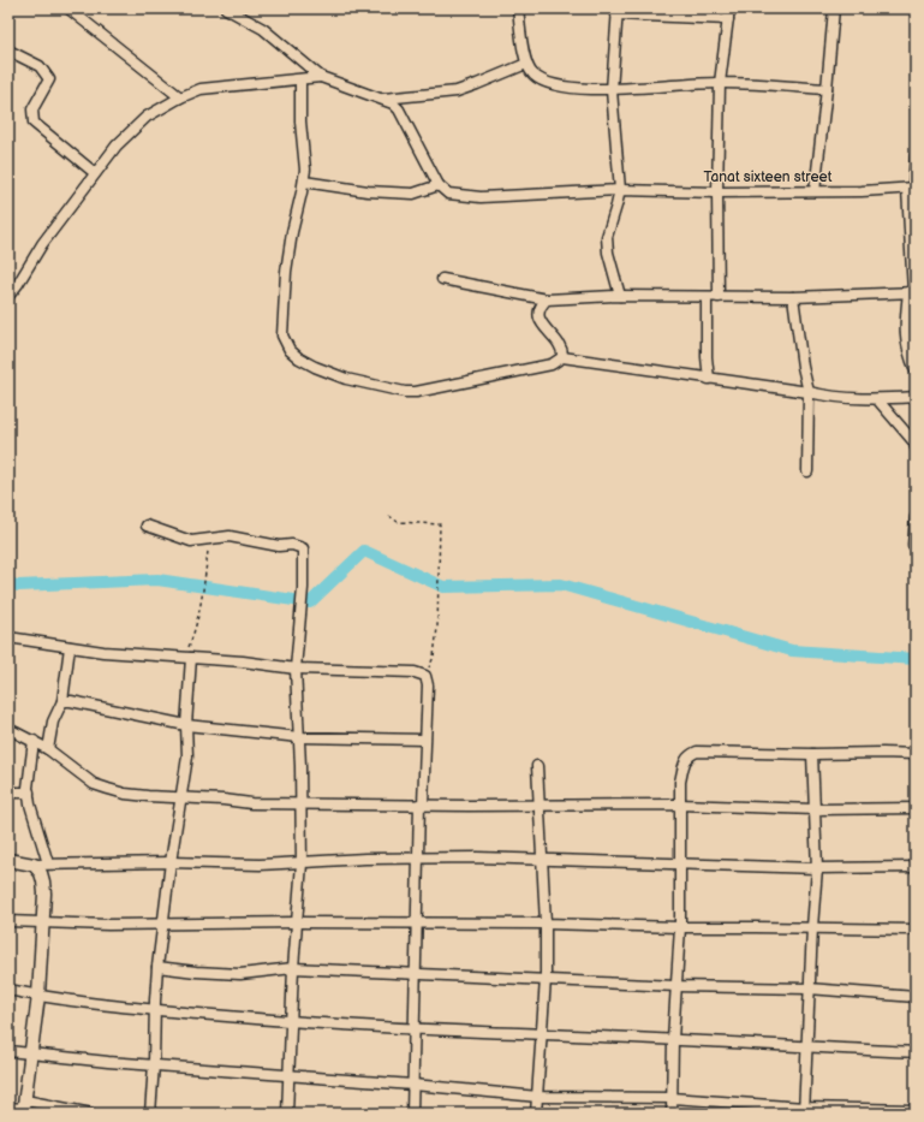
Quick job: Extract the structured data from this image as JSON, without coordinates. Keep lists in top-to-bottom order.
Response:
{
  "streets": {
    "street": ["Tanat sixteen street"]
  }
}
